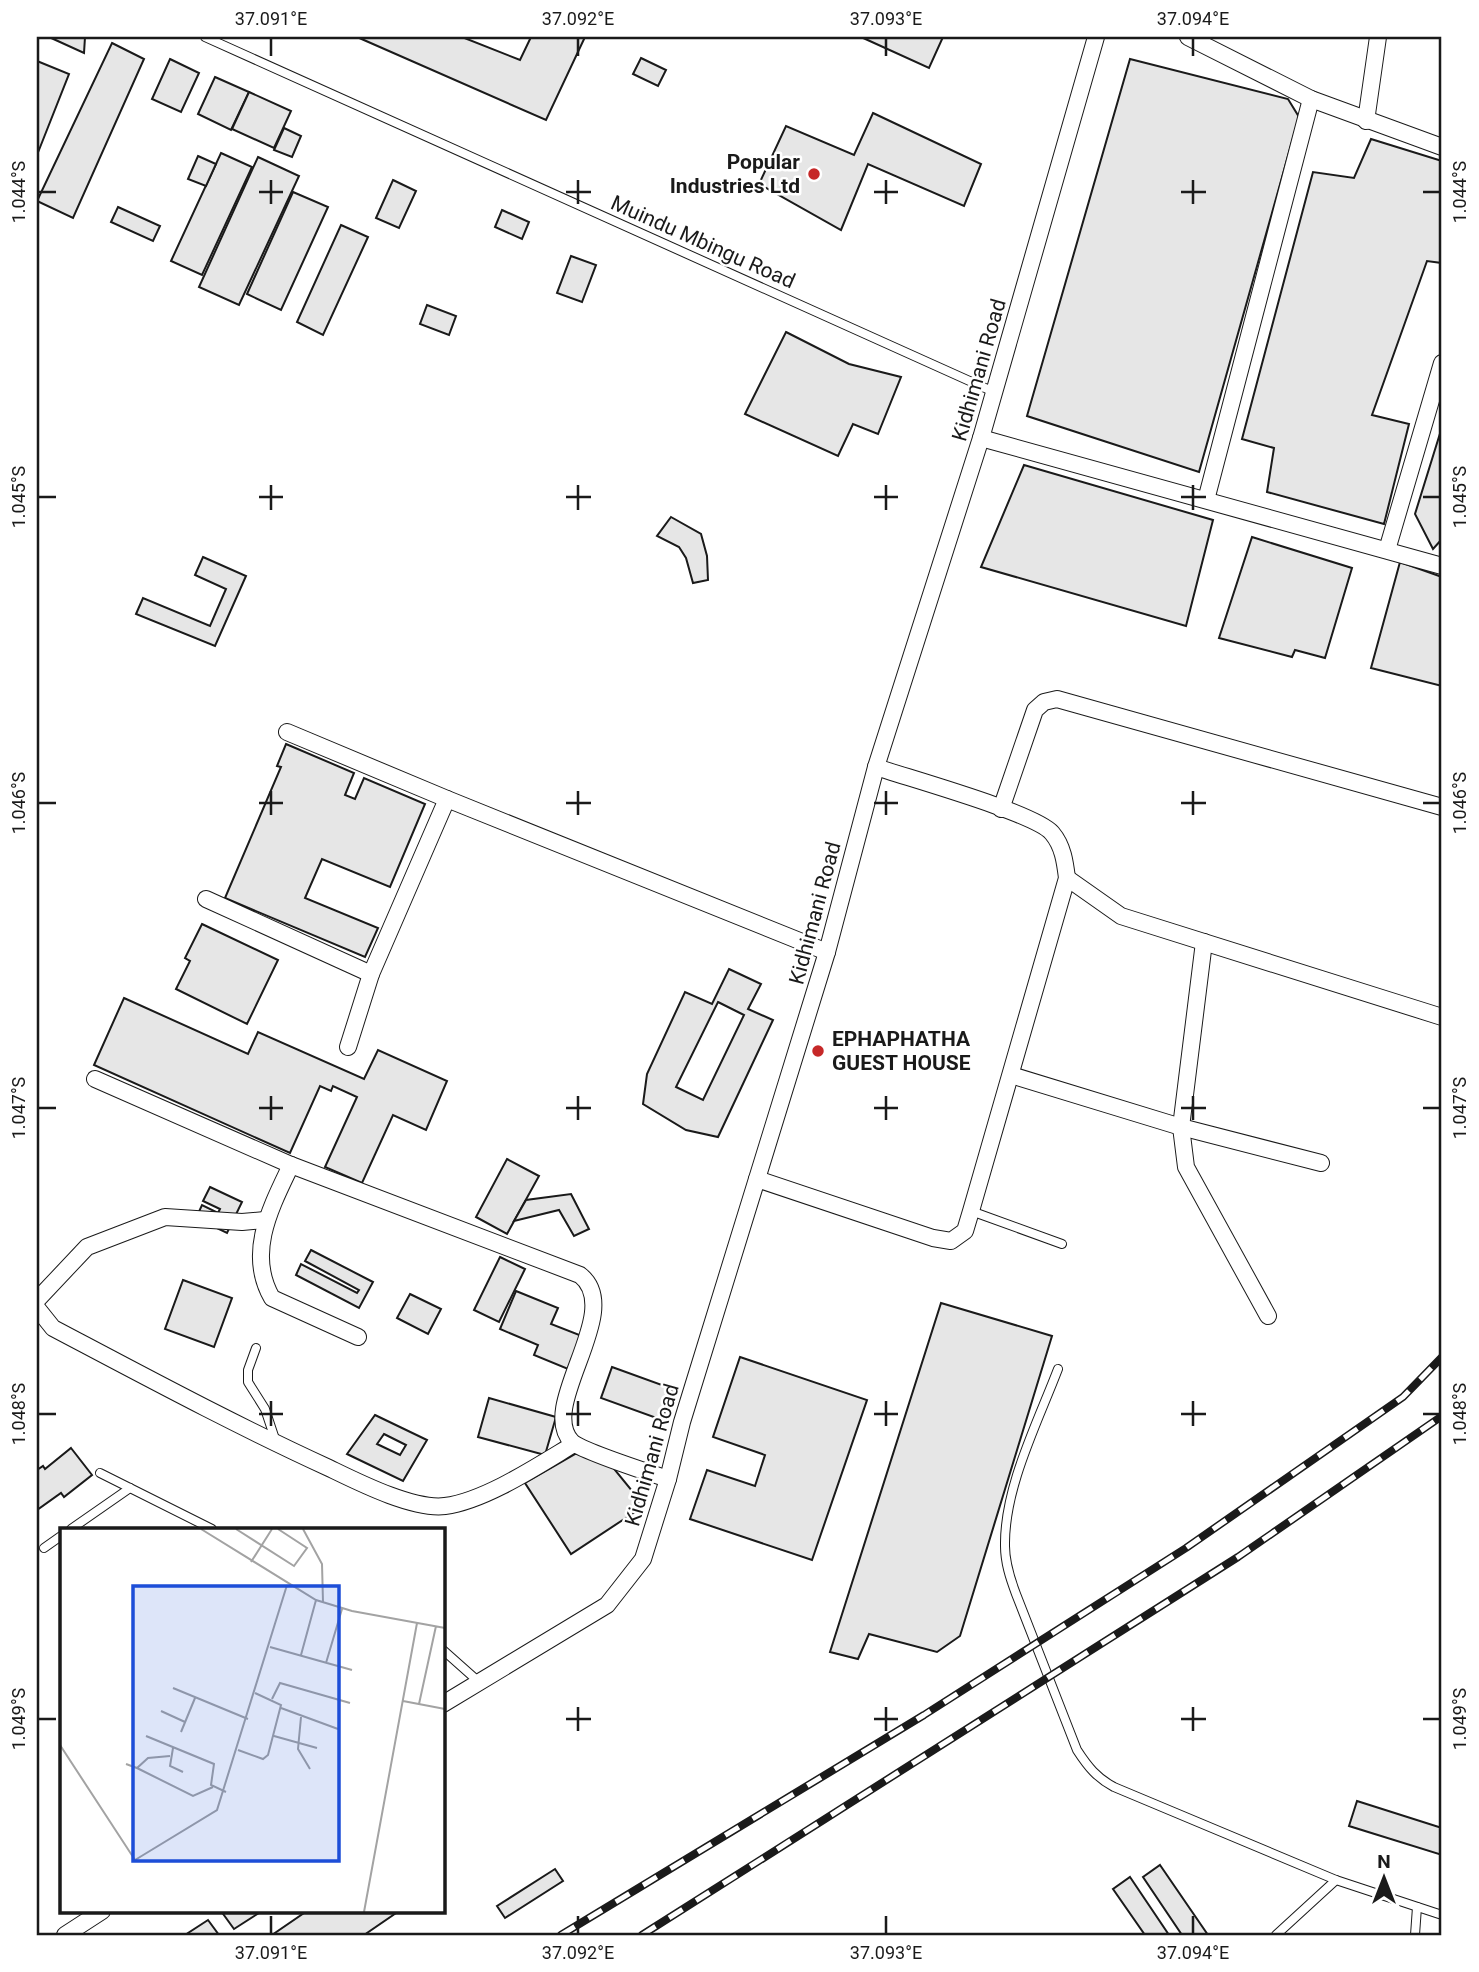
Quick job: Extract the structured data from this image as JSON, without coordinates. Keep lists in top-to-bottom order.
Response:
{
  "streets": {
    "street": ["Kidhimani Road"],
    "lane": ["Muindu Mbingu Road"]
  },
  "crossings": [
    ["Muindu Mbingu Road", "Kidhimani Road"]
  ],
  "places": ["Popular Industries Ltd", "EPHAPHATHA GUEST HOUSE"],
  "north": "top",
  "coordinates": [
    "37.091°E",
    "37.092°E",
    "37.093°E",
    "37.094°E",
    "1.044°S",
    "1.045°S",
    "1.046°S",
    "1.047°S",
    "1.048°S",
    "1.049°S"
  ]
}
